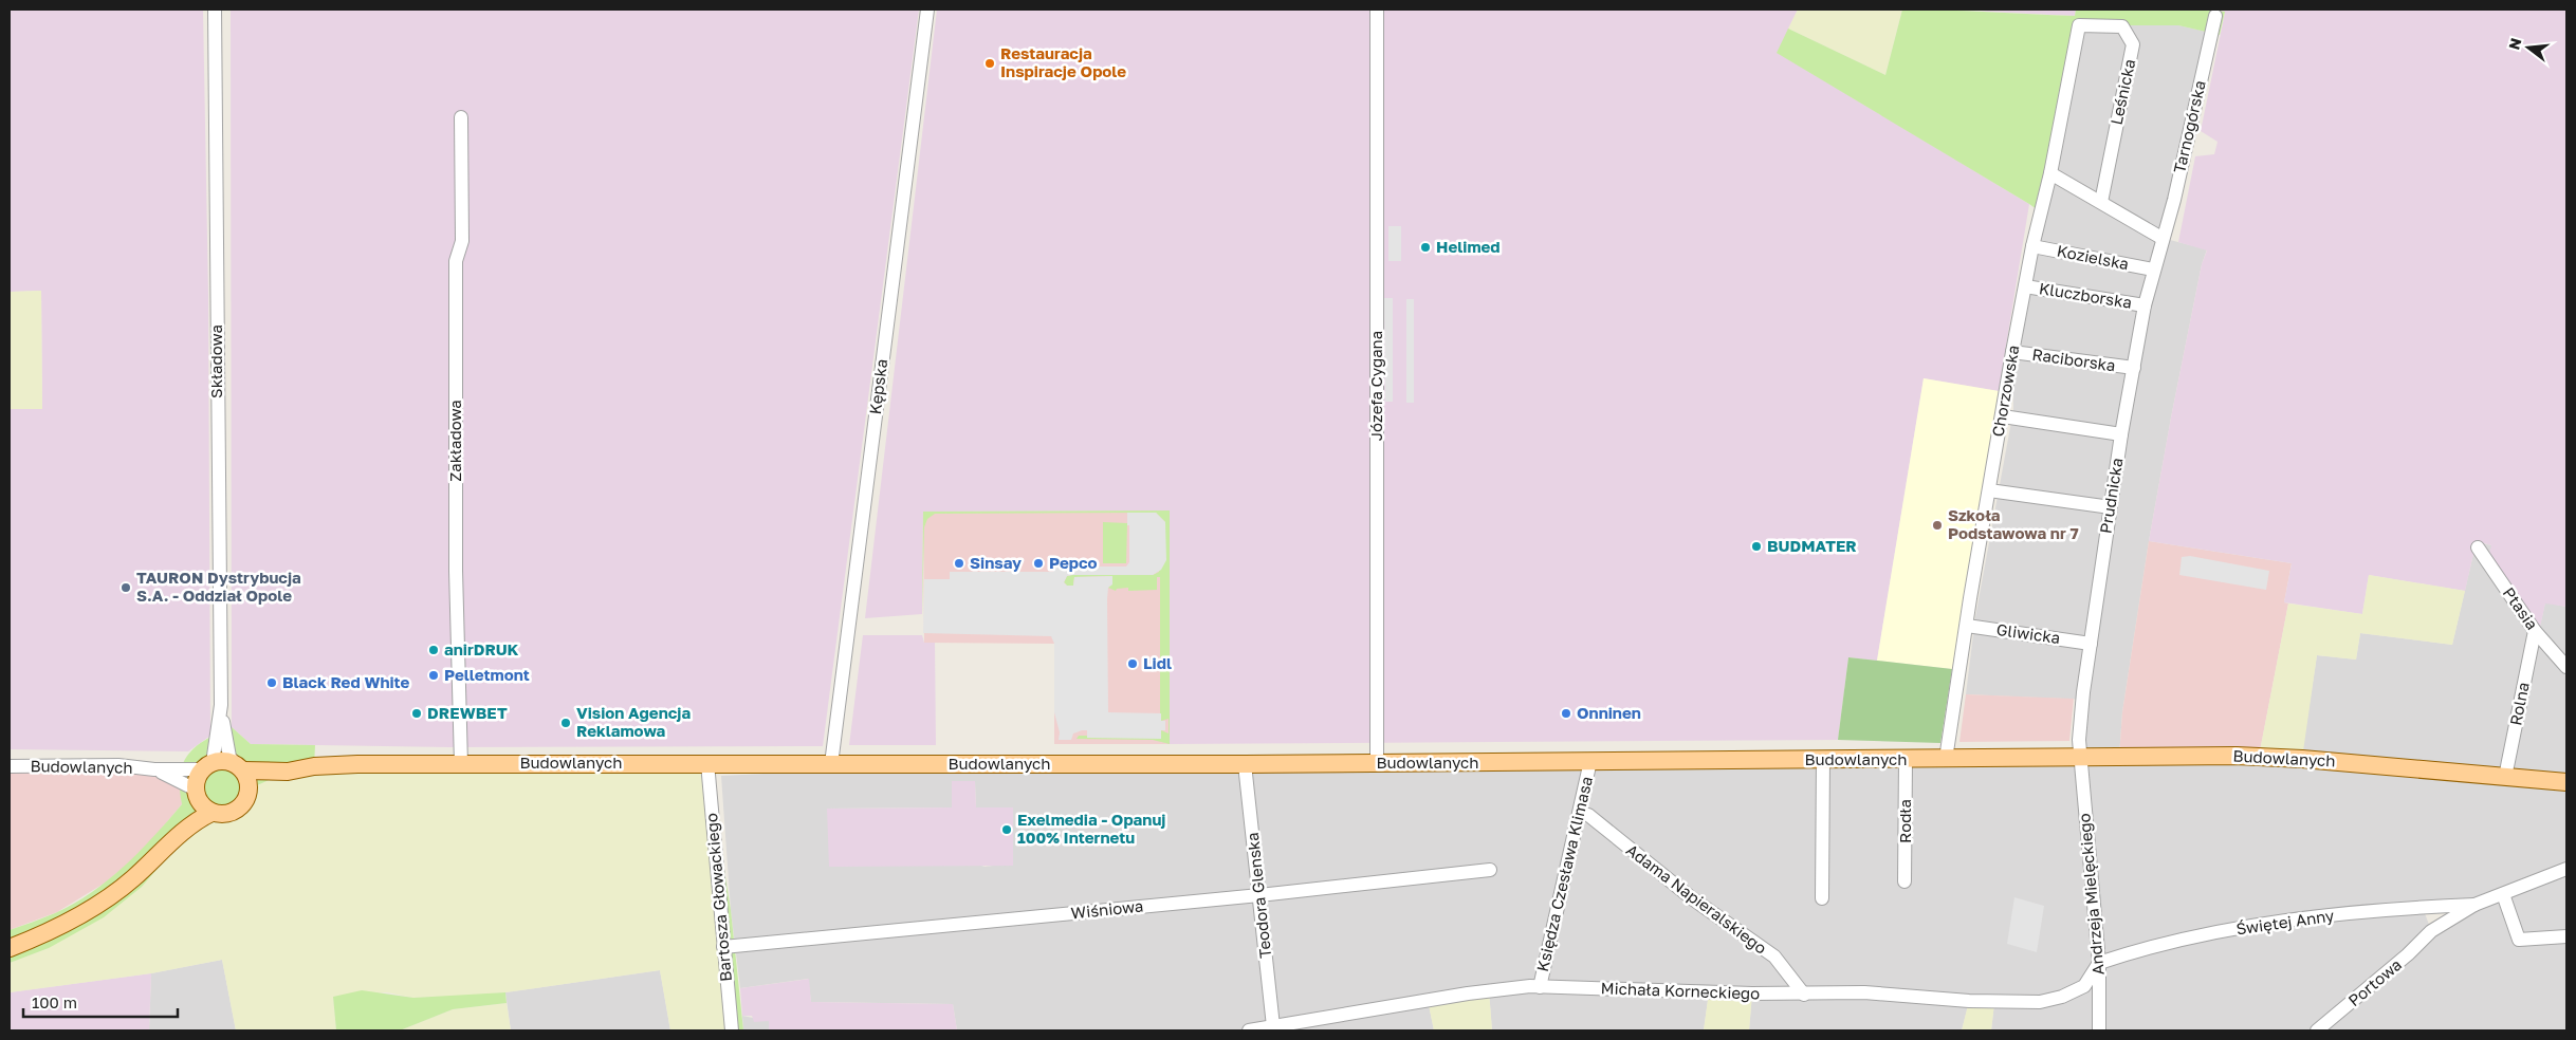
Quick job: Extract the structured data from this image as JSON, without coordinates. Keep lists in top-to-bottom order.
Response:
{
  "streets": {
    "main road": ["Budowlanych"],
    "street": [
      "Leśnicka",
      "Tarnogórska",
      "Kozielska",
      "Kluczborska",
      "Raciborska",
      "Składowa",
      "Józefa Cygana",
      "Kępska",
      "Chorzowska",
      "Zakładowa",
      "Prudnicka",
      "Ptasia",
      "Gliwicka",
      "Rolna",
      "Rodła",
      "Księdza Czesława Klimasa",
      "Andrzeja Mielęckiego",
      "Teodora Glenska",
      "Bartosza Głowackiego",
      "Adama Napieralskiego",
      "Wiśniowa",
      "Świętej Anny",
      "Portowa",
      "Michała Korneckiego"
    ]
  },
  "crossings": [
    ["Leśnicka", "Chorzowska"],
    ["Tarnogórska", "Prudnicka"],
    ["Kozielska", "Chorzowska"],
    ["Kozielska", "Prudnicka"],
    ["Kluczborska", "Chorzowska"],
    ["Kluczborska", "Prudnicka"],
    ["Raciborska", "Chorzowska"],
    ["Raciborska", "Prudnicka"],
    ["Składowa", "Budowlanych"],
    ["Józefa Cygana", "Budowlanych"],
    ["Kępska", "Budowlanych"],
    ["Chorzowska", "Gliwicka"],
    ["Chorzowska", "Budowlanych"],
    ["Zakładowa", "Budowlanych"],
    ["Prudnicka", "Gliwicka"],
    ["Prudnicka", "Budowlanych"],
    ["Prudnicka", "Andrzeja Mielęckiego"],
    ["Ptasia", "Rolna"],
    ["Rolna", "Budowlanych"],
    ["Budowlanych", "Rodła"],
    ["Budowlanych", "Księdza Czesława Klimasa"],
    ["Budowlanych", "Andrzeja Mielęckiego"],
    ["Budowlanych", "Teodora Glenska"],
    ["Budowlanych", "Bartosza Głowackiego"],
    ["Księdza Czesława Klimasa", "Adama Napieralskiego"],
    ["Księdza Czesława Klimasa", "Michała Korneckiego"],
    ["Andrzeja Mielęckiego", "Świętej Anny"],
    ["Andrzeja Mielęckiego", "Michała Korneckiego"],
    ["Teodora Glenska", "Wiśniowa"],
    ["Teodora Glenska", "Michała Korneckiego"],
    ["Bartosza Głowackiego", "Wiśniowa"],
    ["Adama Napieralskiego", "Michała Korneckiego"],
    ["Świętej Anny", "Portowa"],
    ["Świętej Anny", "Michała Korneckiego"]
  ],
  "places": [
    "Restauracja Inspiracje Opole",
    "Helimed",
    "Szkoła Podstawowa nr 7",
    "BUDMATER",
    "Sinsay",
    "Pepco",
    "TAURON Dystrybucja S.A. - Oddział Opole",
    "anirDRUK",
    "Lidl",
    "Pelletmont",
    "Black Red White",
    "DREWBET",
    "Onninen",
    "Vision Agencja Reklamowa",
    "Exelmedia - Opanuj 100% Internetu"
  ],
  "scale_bar": "100 m",
  "north": "left"
}
